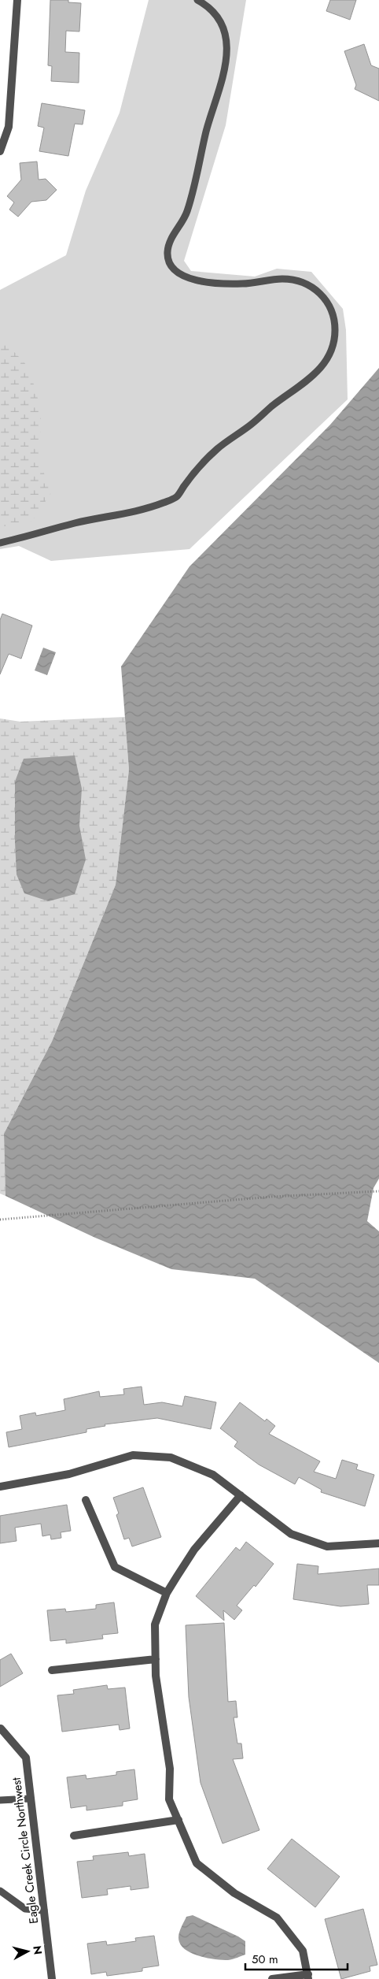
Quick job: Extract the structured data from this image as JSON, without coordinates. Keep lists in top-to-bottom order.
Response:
{
  "streets": {
    "street": ["Eagle Creek Circle Northwest"]
  },
  "scale_bar": "50 m",
  "north": "right"
}
